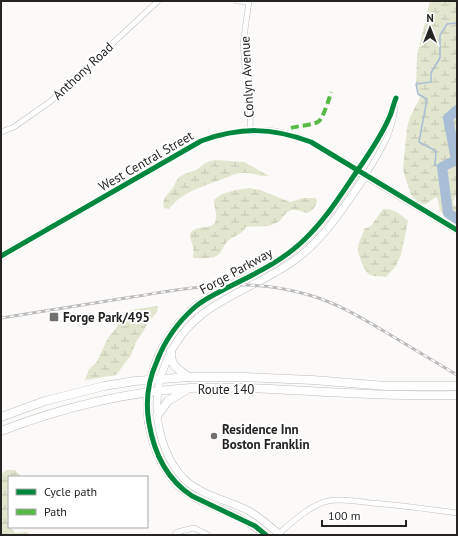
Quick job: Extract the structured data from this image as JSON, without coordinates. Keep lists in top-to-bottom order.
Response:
{
  "streets": {
    "main road": ["Route 140"],
    "street": [
      "Anthony Road",
      "Conlyn Avenue",
      "West Central Street",
      "Forge Parkway"
    ]
  },
  "crossings": [
    ["Conlyn Avenue", "West Central Street"],
    ["West Central Street", "Forge Parkway"],
    ["Forge Parkway", "Route 140"]
  ],
  "places": {
    "transit": ["Forge Park/495"],
    "other": ["Residence Inn Boston Franklin"]
  },
  "legend": ["Cycle path", "Path"],
  "scale_bar": "100 m",
  "north": "top"
}
